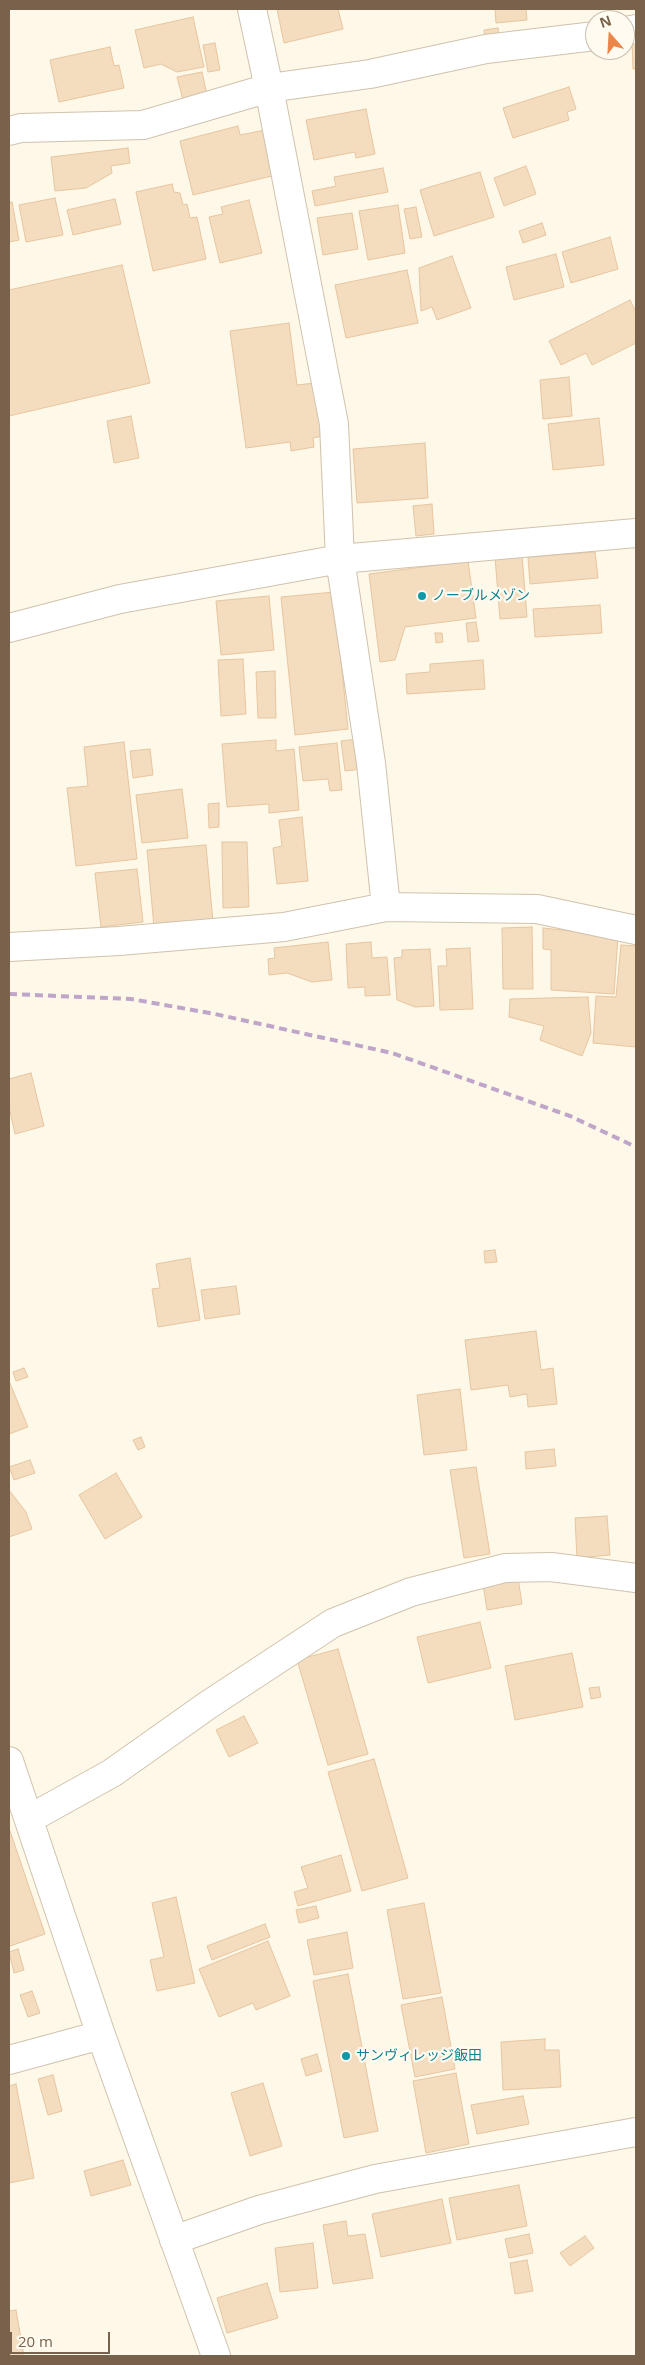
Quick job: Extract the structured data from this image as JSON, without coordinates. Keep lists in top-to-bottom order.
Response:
{
  "places": ["ノーブルメゾン", "サンヴィレッジ飯田"],
  "scale_bar": "20 m",
  "north": "top"
}
